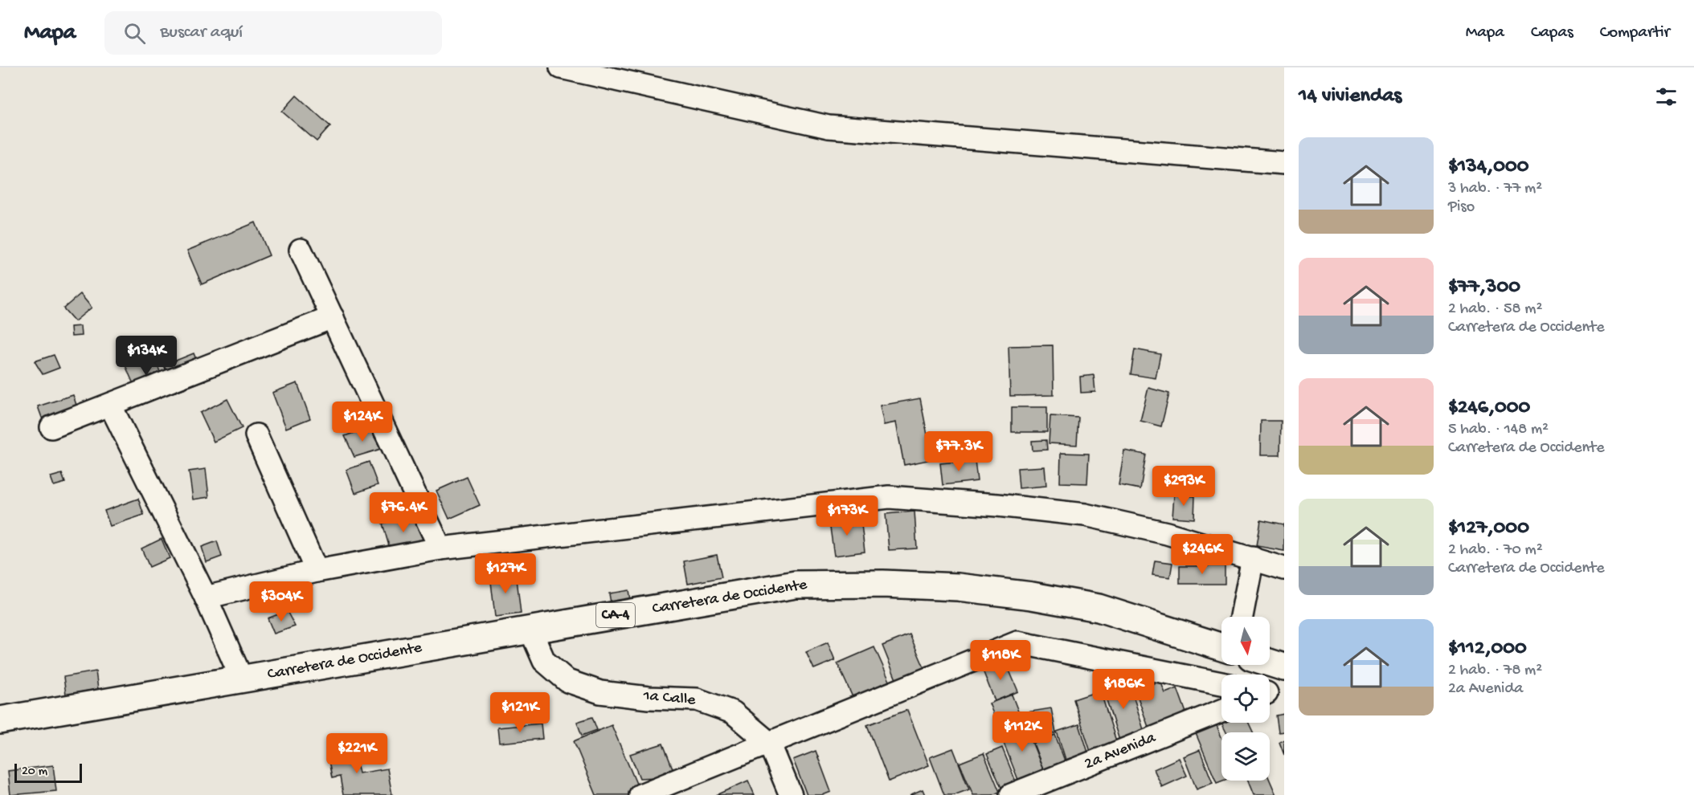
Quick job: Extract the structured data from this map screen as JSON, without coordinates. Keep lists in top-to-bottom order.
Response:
{
  "streets": {
    "main road": ["Carretera de Occidente", "CA-4"],
    "street": ["1a Calle", "2a Avenida"]
  },
  "crossings": [
    ["Carretera de Occidente", "1a Calle"]
  ],
  "scale_bar": "20 m",
  "north": "bottom",
  "page": {
    "header": "Mapa",
    "search": "Buscar aquí",
    "nav": ["Mapa", "Capas", "Compartir"],
    "heading": "14 viviendas",
    "list": [
      {
        "name": "$134,000",
        "note": "3 hab. · 77 m² · Piso"
      },
      {
        "name": "$77,300",
        "note": "2 hab. · 58 m² · Carretera de Occidente"
      },
      {
        "name": "$246,000",
        "note": "5 hab. · 148 m² · Carretera de Occidente"
      },
      {
        "name": "$127,000",
        "note": "2 hab. · 70 m² · Carretera de Occidente"
      },
      {
        "name": "$112,000",
        "note": "2 hab. · 78 m² · 2a Avenida"
      }
    ],
    "price": [
      "$134K",
      "$124K",
      "$77.3K",
      "$293K",
      "$76.4K",
      "$173K",
      "$246K",
      "$127K",
      "$304K",
      "$118K",
      "$186K",
      "$121K",
      "$112K",
      "$221K"
    ],
    "scale": "20 m"
  }
}
